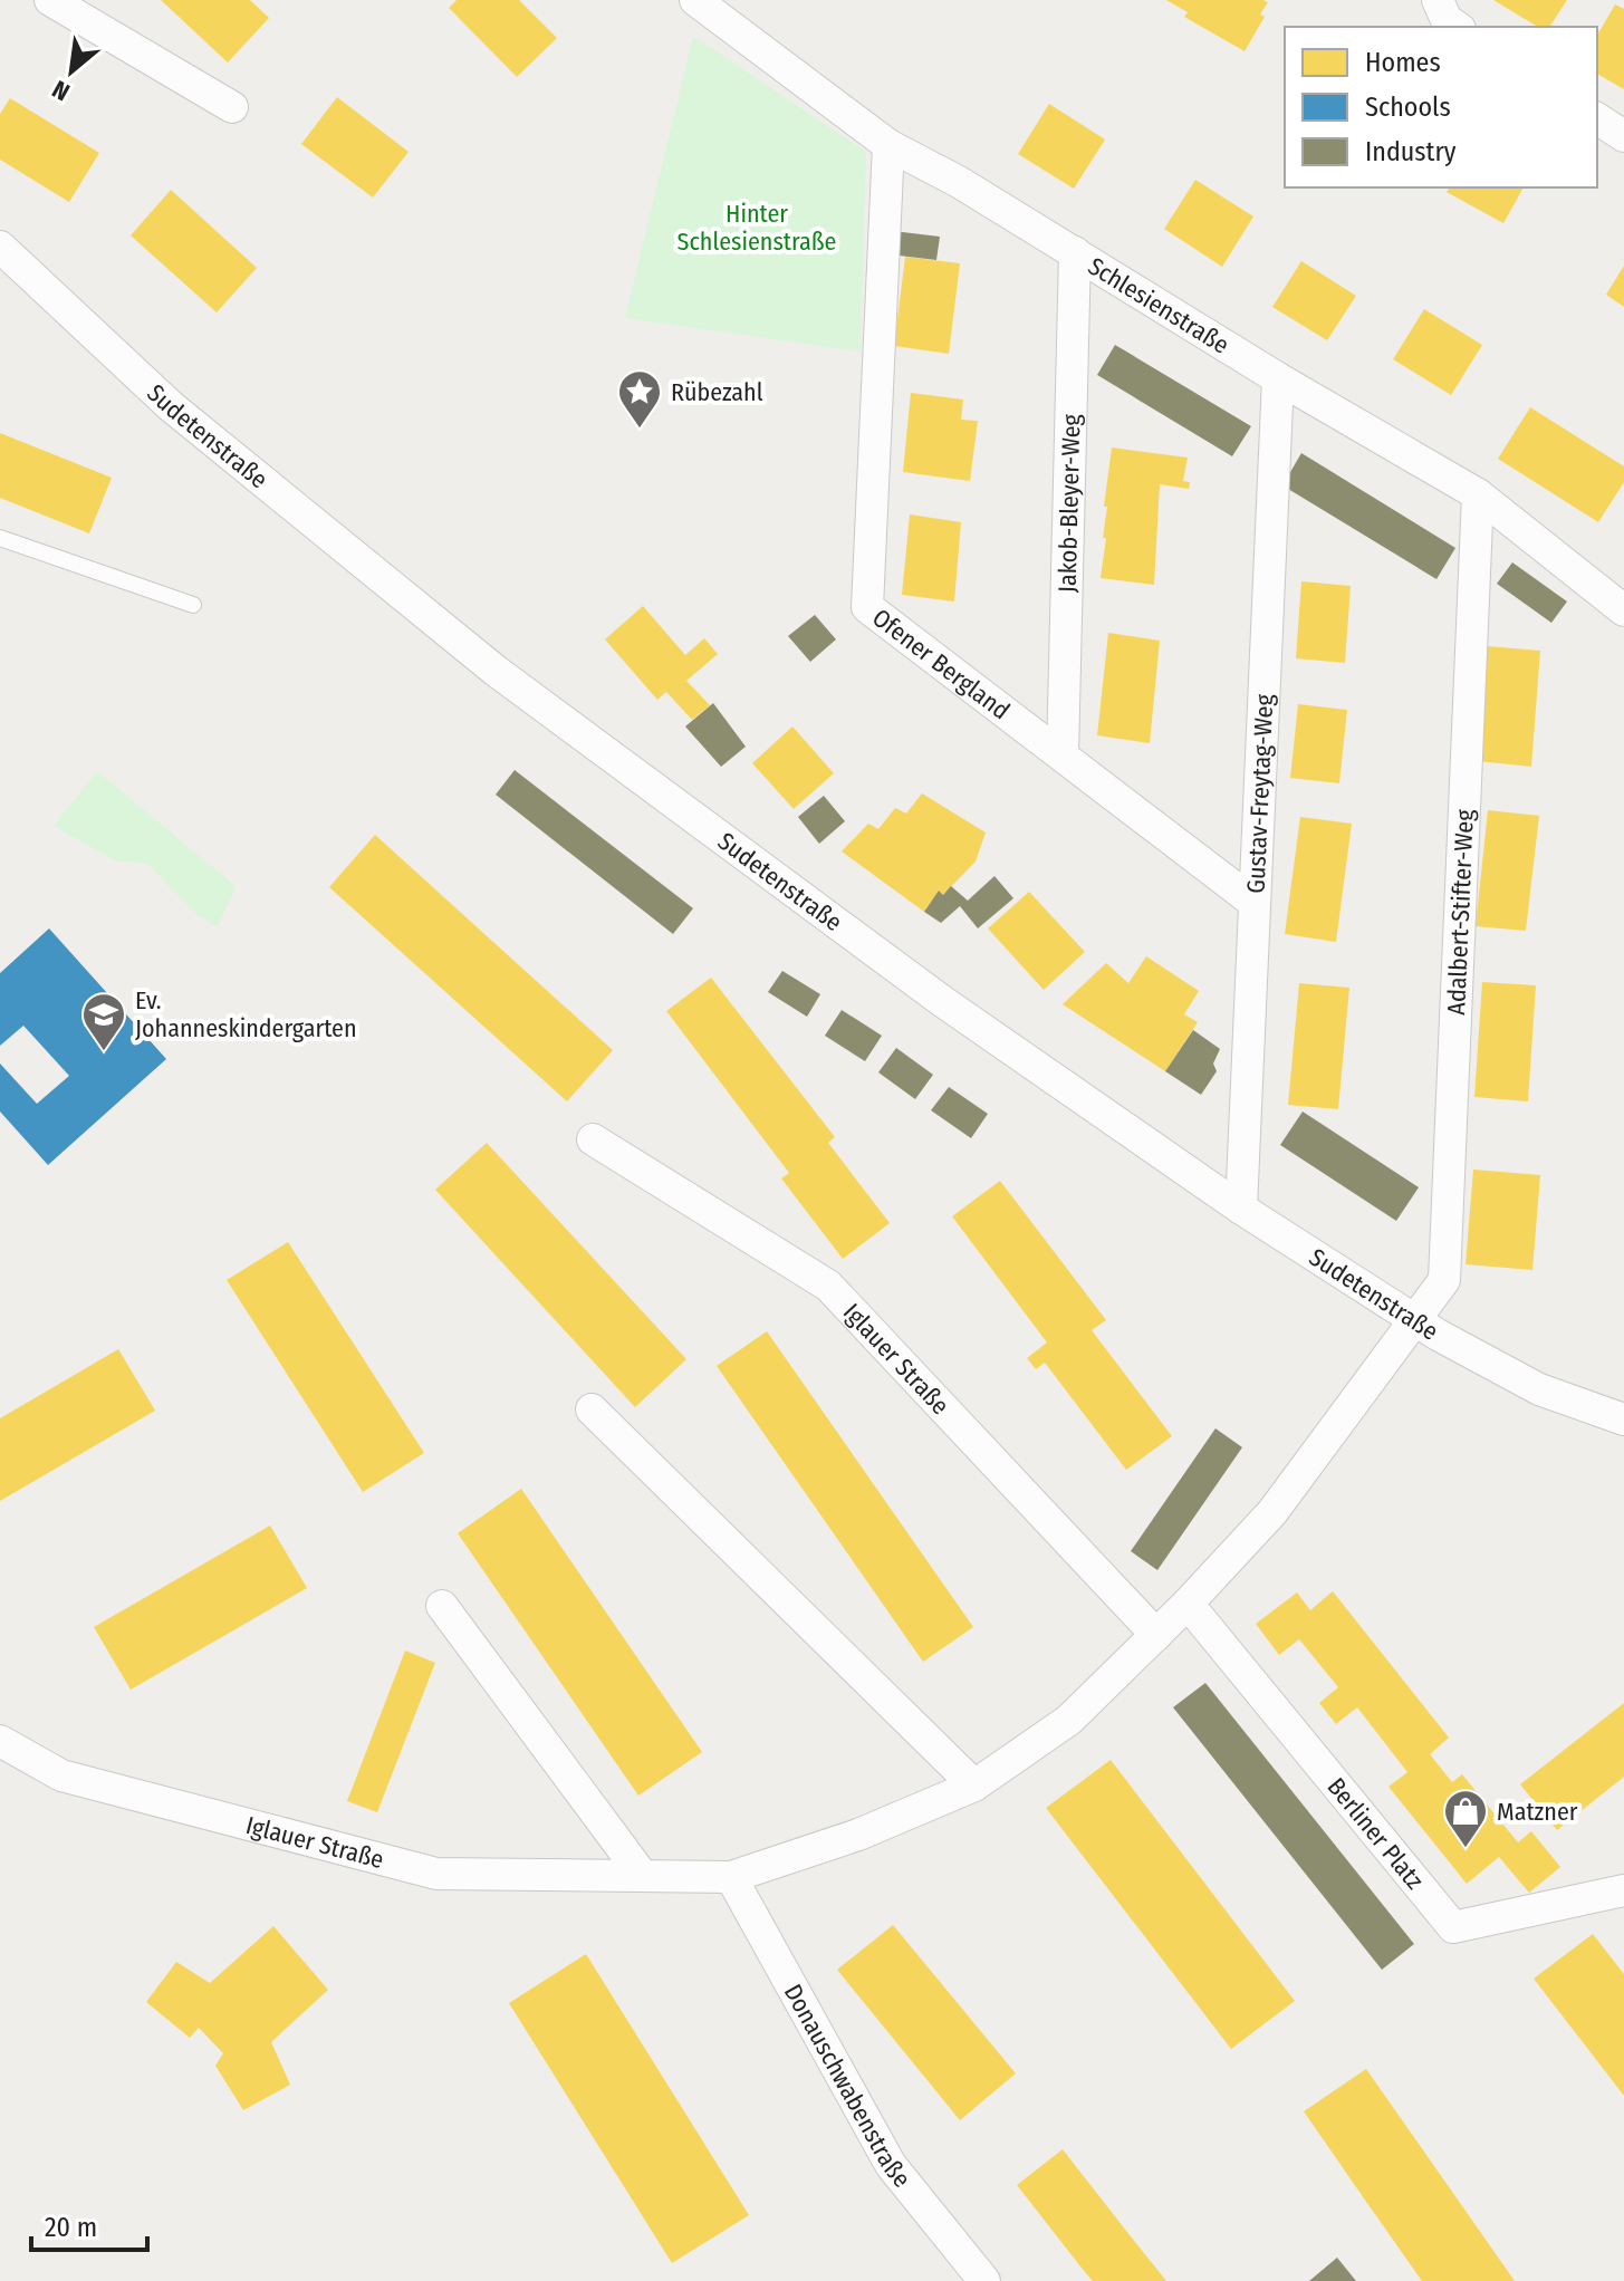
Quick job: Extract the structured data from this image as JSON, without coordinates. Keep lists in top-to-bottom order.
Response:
{
  "streets": {
    "street": [
      "Schlesienstraße",
      "Sudetenstraße",
      "Jakob-Bleyer-Weg",
      "Ofener Bergland",
      "Gustav-Freytag-Weg",
      "Adalbert-Stifter-Weg",
      "Iglauer Straße",
      "Berliner Platz",
      "Donauschwabenstraße"
    ]
  },
  "crossings": [
    ["Schlesienstraße", "Jakob-Bleyer-Weg"],
    ["Schlesienstraße", "Ofener Bergland"],
    ["Schlesienstraße", "Gustav-Freytag-Weg"],
    ["Schlesienstraße", "Adalbert-Stifter-Weg"],
    ["Sudetenstraße", "Gustav-Freytag-Weg"],
    ["Sudetenstraße", "Adalbert-Stifter-Weg"],
    ["Sudetenstraße", "Iglauer Straße"],
    ["Jakob-Bleyer-Weg", "Ofener Bergland"],
    ["Ofener Bergland", "Gustav-Freytag-Weg"],
    ["Adalbert-Stifter-Weg", "Iglauer Straße"],
    ["Iglauer Straße", "Berliner Platz"],
    ["Iglauer Straße", "Donauschwabenstraße"]
  ],
  "parks": ["Hinter Schlesienstraße"],
  "places": {
    "place": ["Rübezahl"],
    "school or university": ["Ev. Johanneskindergarten"],
    "shop": ["Matzner"]
  },
  "legend": ["Homes", "Schools", "Industry"],
  "scale_bar": "20 m",
  "north": "bottom left"
}
